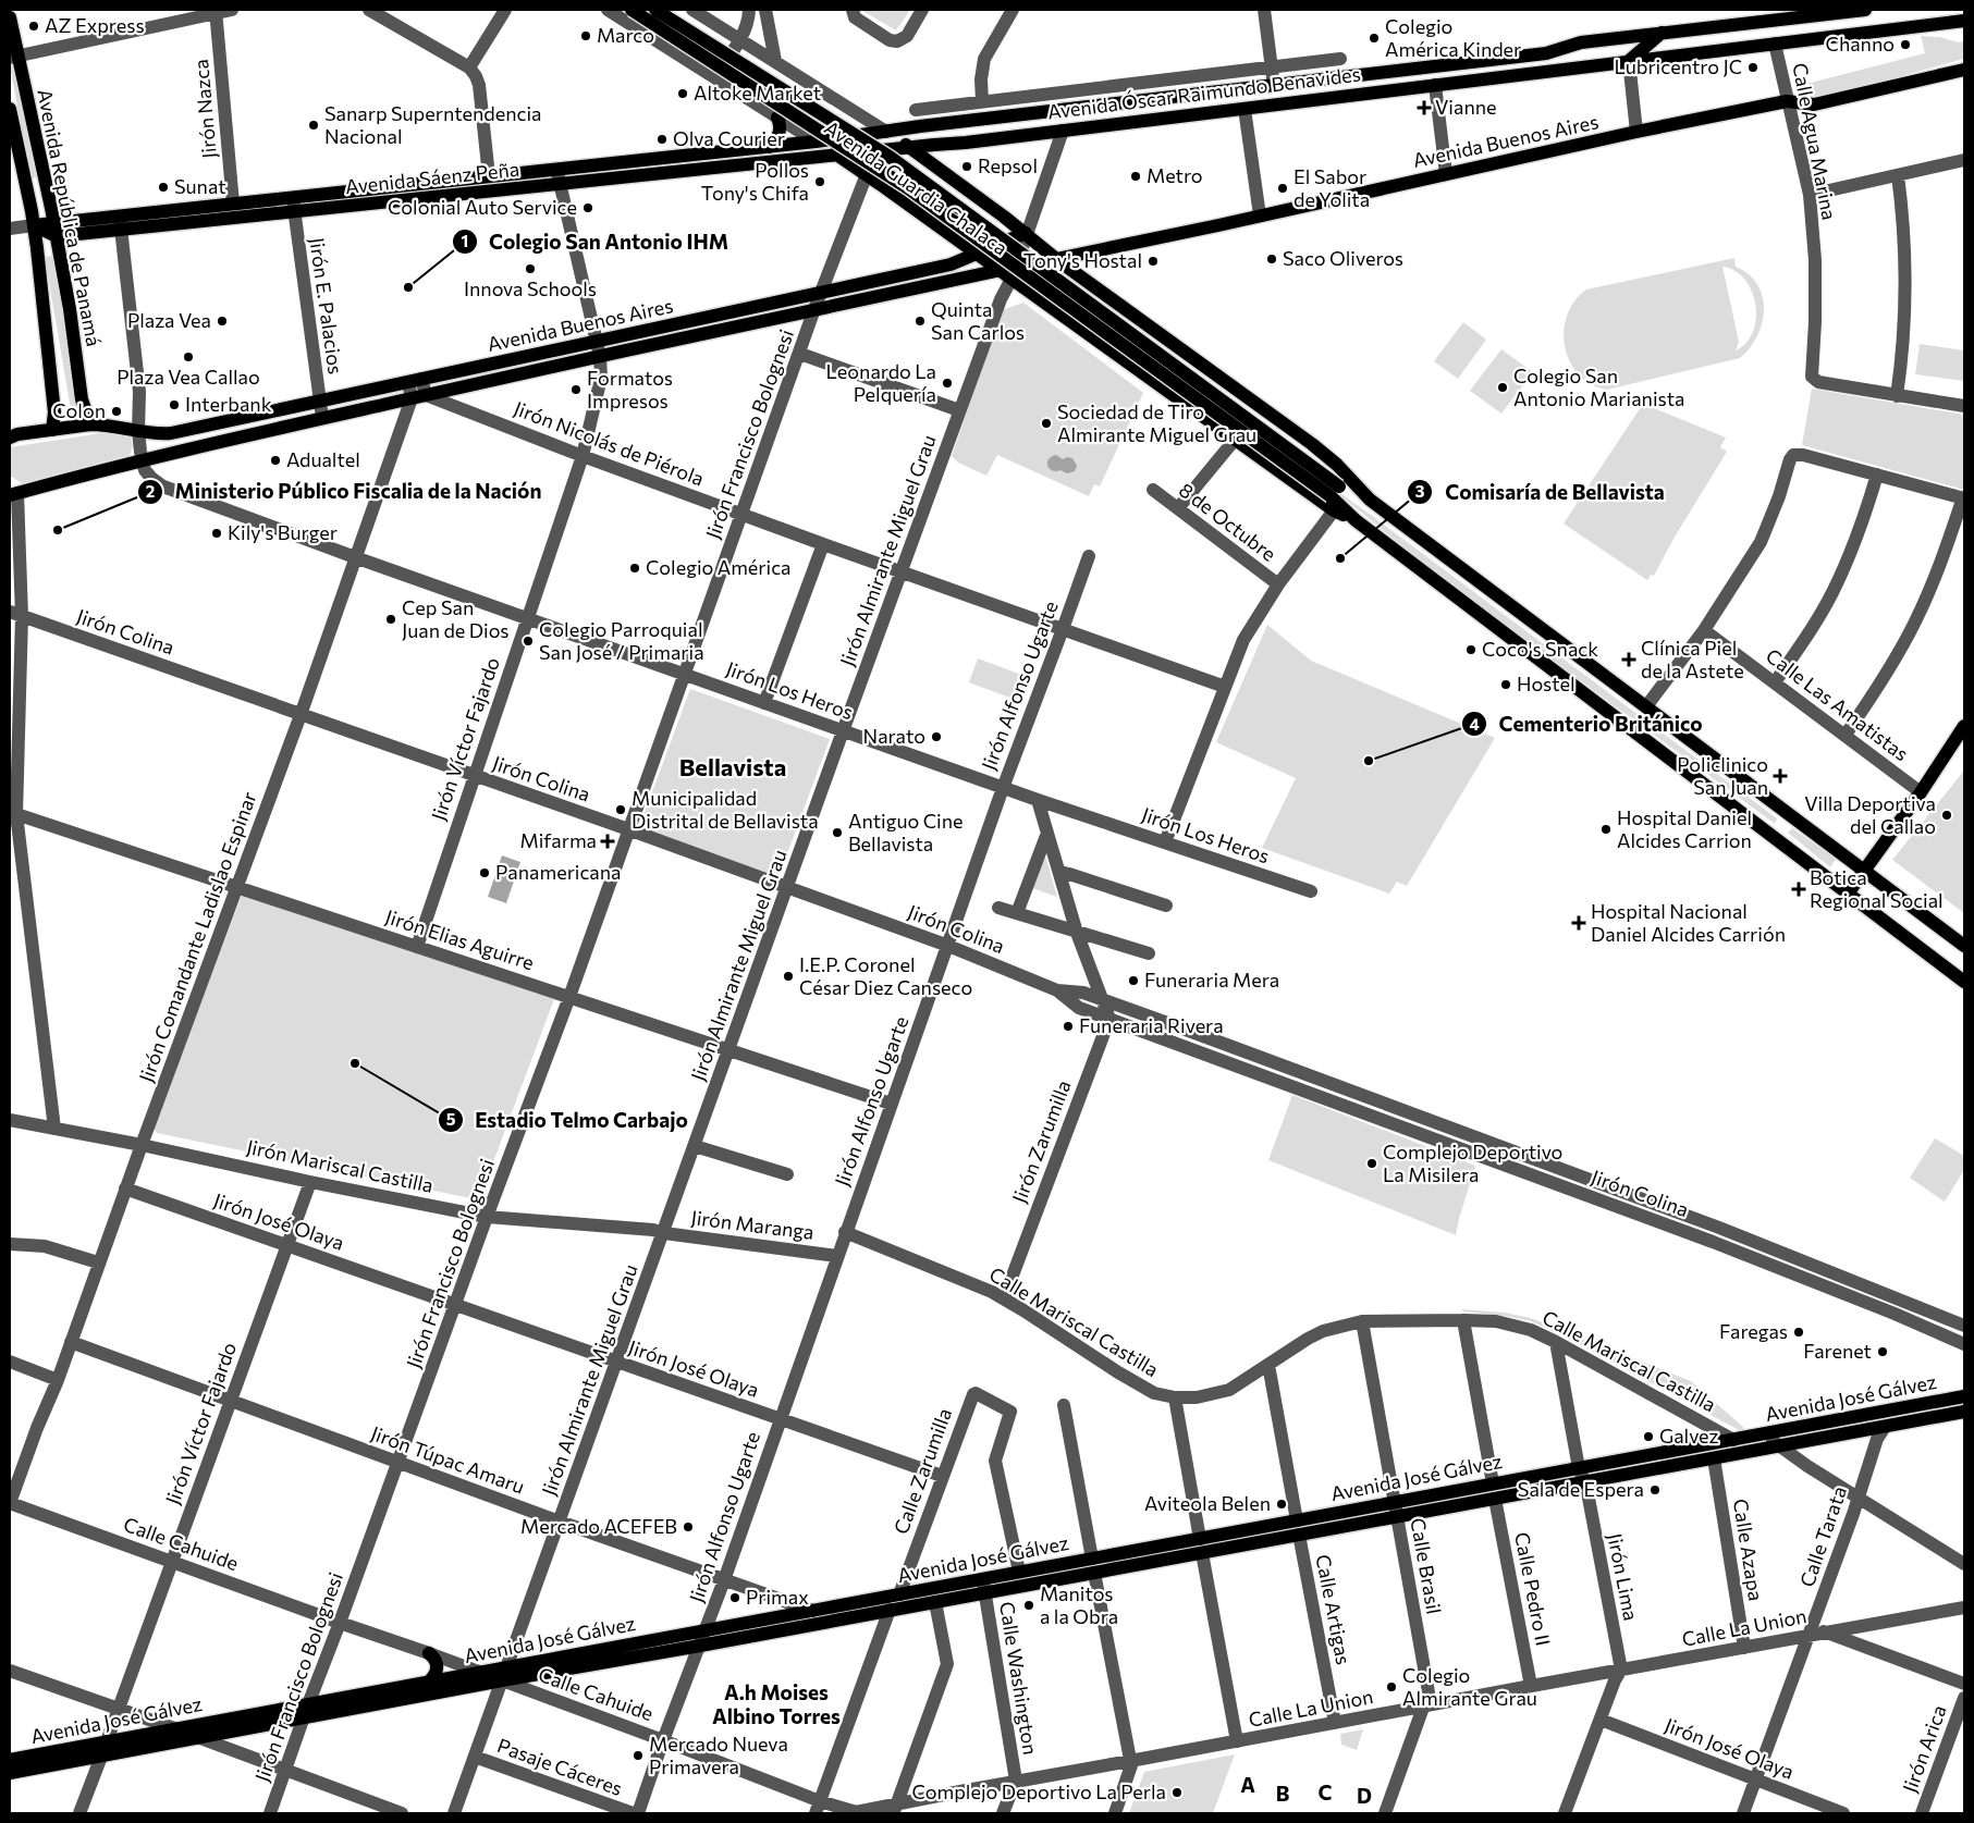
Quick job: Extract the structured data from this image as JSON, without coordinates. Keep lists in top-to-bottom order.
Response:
{
  "streets": {
    "main road": [
      "Avenida Óscar Raimundo Benavides",
      "Avenida Buenos Aires",
      "Avenida Sáenz Peña",
      "Avenida Guardia Chalaca",
      "Avenida República de Panamá",
      "Avenida José Gálvez"
    ],
    "street": [
      "Jirón Nazca",
      "Calle Agua Marina",
      "Jirón E. Palacios",
      "Jirón Francisco Bolognesi",
      "Jirón Nicolás de Piérola",
      "8 de Octubre",
      "Jirón Almirante Miguel Grau",
      "Jirón Colina",
      "Jirón Alfonso Ugarte",
      "Jirón Los Heros",
      "Calle Las Amatistas",
      "Jirón Víctor Fajardo",
      "Jirón Comandante Ladislao Espinar",
      "Jirón Elias Aguirre",
      "Jirón Zarumilla",
      "Jirón Mariscal Castilla",
      "Jirón José Olaya",
      "Jirón Maranga",
      "Calle Mariscal Castilla",
      "Jirón Túpac Amaru",
      "Calle Zarumilla",
      "Calle Tarata",
      "Calle Cahuide",
      "Calle Azapa",
      "Calle Brasil",
      "Jirón Lima",
      "Calle Pedro II",
      "Calle Artigas",
      "Calle La Union",
      "Calle Washington",
      "Jirón Arica",
      "Pasaje Cáceres"
    ]
  },
  "crossings": [
    ["Avenida Óscar Raimundo Benavides", "Calle Agua Marina"],
    ["Avenida Óscar Raimundo Benavides", "Avenida Sáenz Peña"],
    ["Avenida Óscar Raimundo Benavides", "Avenida Guardia Chalaca"],
    ["Avenida Óscar Raimundo Benavides", "Jirón Almirante Miguel Grau"],
    ["Jirón Nazca", "Avenida Sáenz Peña"],
    ["Avenida Buenos Aires", "Calle Agua Marina"],
    ["Avenida Buenos Aires", "Avenida Guardia Chalaca"],
    ["Avenida Buenos Aires", "Avenida República de Panamá"],
    ["Avenida Buenos Aires", "Jirón E. Palacios"],
    ["Avenida Buenos Aires", "Jirón Francisco Bolognesi"],
    ["Avenida Buenos Aires", "Jirón Nicolás de Piérola"],
    ["Avenida Buenos Aires", "Jirón Almirante Miguel Grau"],
    ["Avenida Buenos Aires", "Jirón Los Heros"],
    ["Avenida Buenos Aires", "Jirón Víctor Fajardo"],
    ["Avenida Buenos Aires", "Jirón Comandante Ladislao Espinar"],
    ["Avenida Sáenz Peña", "Avenida Guardia Chalaca"],
    ["Avenida Sáenz Peña", "Avenida República de Panamá"],
    ["Avenida Sáenz Peña", "Jirón E. Palacios"],
    ["Avenida Sáenz Peña", "Jirón Los Heros"],
    ["Avenida Sáenz Peña", "Jirón Víctor Fajardo"],
    ["Avenida Guardia Chalaca", "Jirón Francisco Bolognesi"],
    ["Avenida Guardia Chalaca", "Jirón Almirante Miguel Grau"],
    ["Jirón Francisco Bolognesi", "Jirón Nicolás de Piérola"],
    ["Jirón Francisco Bolognesi", "Jirón Colina"],
    ["Jirón Francisco Bolognesi", "Jirón Los Heros"],
    ["Jirón Francisco Bolognesi", "Jirón Elias Aguirre"],
    ["Jirón Francisco Bolognesi", "Jirón Mariscal Castilla"],
    ["Jirón Francisco Bolognesi", "Jirón José Olaya"],
    ["Jirón Francisco Bolognesi", "Avenida José Gálvez"],
    ["Jirón Francisco Bolognesi", "Jirón Túpac Amaru"],
    ["Jirón Francisco Bolognesi", "Calle Cahuide"],
    ["Jirón Nicolás de Piérola", "Jirón Almirante Miguel Grau"],
    ["Jirón Nicolás de Piérola", "Jirón Alfonso Ugarte"],
    ["Jirón Nicolás de Piérola", "Jirón Víctor Fajardo"],
    ["Jirón Nicolás de Piérola", "Jirón Comandante Ladislao Espinar"],
    ["Jirón Almirante Miguel Grau", "Jirón Colina"],
    ["Jirón Almirante Miguel Grau", "Jirón Los Heros"],
    ["Jirón Almirante Miguel Grau", "Jirón Elias Aguirre"],
    ["Jirón Almirante Miguel Grau", "Jirón Mariscal Castilla"],
    ["Jirón Almirante Miguel Grau", "Jirón José Olaya"],
    ["Jirón Almirante Miguel Grau", "Jirón Maranga"],
    ["Jirón Almirante Miguel Grau", "Avenida José Gálvez"],
    ["Jirón Almirante Miguel Grau", "Jirón Túpac Amaru"],
    ["Jirón Almirante Miguel Grau", "Calle Cahuide"],
    ["Jirón Almirante Miguel Grau", "Pasaje Cáceres"],
    ["Jirón Colina", "Jirón Alfonso Ugarte"],
    ["Jirón Colina", "Jirón Víctor Fajardo"],
    ["Jirón Colina", "Jirón Comandante Ladislao Espinar"],
    ["Jirón Colina", "Jirón Zarumilla"],
    ["Jirón Alfonso Ugarte", "Jirón Los Heros"],
    ["Jirón Alfonso Ugarte", "Jirón Elias Aguirre"],
    ["Jirón Alfonso Ugarte", "Jirón José Olaya"],
    ["Jirón Alfonso Ugarte", "Jirón Maranga"],
    ["Jirón Alfonso Ugarte", "Calle Mariscal Castilla"],
    ["Jirón Alfonso Ugarte", "Avenida José Gálvez"],
    ["Jirón Alfonso Ugarte", "Jirón Túpac Amaru"],
    ["Jirón Los Heros", "Jirón Víctor Fajardo"],
    ["Jirón Los Heros", "Jirón Comandante Ladislao Espinar"],
    ["Jirón Víctor Fajardo", "Jirón Elias Aguirre"],
    ["Jirón Víctor Fajardo", "Jirón Mariscal Castilla"],
    ["Jirón Víctor Fajardo", "Jirón José Olaya"],
    ["Jirón Víctor Fajardo", "Avenida José Gálvez"],
    ["Jirón Víctor Fajardo", "Jirón Túpac Amaru"],
    ["Jirón Víctor Fajardo", "Calle Cahuide"],
    ["Jirón Comandante Ladislao Espinar", "Jirón Elias Aguirre"],
    ["Jirón Comandante Ladislao Espinar", "Jirón Mariscal Castilla"],
    ["Jirón Comandante Ladislao Espinar", "Jirón José Olaya"],
    ["Jirón Comandante Ladislao Espinar", "Jirón Túpac Amaru"],
    ["Jirón Comandante Ladislao Espinar", "Calle Cahuide"],
    ["Jirón Zarumilla", "Calle Mariscal Castilla"],
    ["Jirón Mariscal Castilla", "Jirón Maranga"],
    ["Jirón José Olaya", "Calle Zarumilla"],
    ["Jirón José Olaya", "Calle Tarata"],
    ["Calle Mariscal Castilla", "Avenida José Gálvez"],
    ["Calle Mariscal Castilla", "Calle Brasil"],
    ["Calle Mariscal Castilla", "Jirón Lima"],
    ["Avenida José Gálvez", "Jirón Túpac Amaru"],
    ["Avenida José Gálvez", "Calle Zarumilla"],
    ["Avenida José Gálvez", "Calle Tarata"],
    ["Avenida José Gálvez", "Calle Cahuide"],
    ["Avenida José Gálvez", "Calle Azapa"],
    ["Avenida José Gálvez", "Calle Brasil"],
    ["Avenida José Gálvez", "Jirón Lima"],
    ["Avenida José Gálvez", "Calle Pedro II"],
    ["Avenida José Gálvez", "Calle Artigas"],
    ["Avenida José Gálvez", "Calle Washington"],
    ["Calle Tarata", "Calle La Union"],
    ["Calle Cahuide", "Calle La Union"],
    ["Calle Azapa", "Calle La Union"],
    ["Calle Brasil", "Calle La Union"],
    ["Jirón Lima", "Calle La Union"],
    ["Calle Pedro II", "Calle La Union"],
    ["Calle Artigas", "Calle La Union"],
    ["Calle La Union", "Calle Washington"]
  ],
  "districts": [
    "Bellavista",
    "A.h Moises Albino Torres",
    "A",
    "C",
    "B",
    "D"
  ],
  "places": {
    "other": [
      "AZ Express",
      "Marco",
      "Colegio América Kinder",
      "Channo",
      "Lubricentro JC",
      "Altoke Market",
      "Sanarp Superntendencia Nacional",
      "Olva Courier",
      "Repsol",
      "Metro",
      "Pollos Tony's Chifa",
      "Sunat",
      "El Sabor de Yolita",
      "Colonial Auto Service",
      "Saco Oliveros",
      "Tony's Hostal",
      "Innova Schools",
      "Colegio San Antonio IHM",
      "Plaza Vea",
      "Quinta San Carlos",
      "Plaza Vea Callao",
      "Leonardo La Pelquería",
      "Colegio San Antonio Marianista",
      "Formatos Impresos",
      "Interbank",
      "Colon",
      "Sociedad de Tiro Almirante Miguel Grau",
      "Adualtel",
      "Ministerio Público Fiscalia de la Nación",
      "Kily's Burger",
      "Comisaría de Bellavista",
      "Colegio América",
      "Cep San Juan de Dios",
      "Colegio Parroquial San José / Primaria",
      "Coco's Snack",
      "Hostel",
      "Narato",
      "Cementerio Británico",
      "Municipalidad Distrital de Bellavista",
      "Villa Deportiva del Callao",
      "Hospital Daniel Alcides Carrion",
      "Antiguo Cine Bellavista",
      "Panamericana",
      "I.E.P. Coronel César Diez Canseco",
      "Funeraria Mera",
      "Funeraria Rivera",
      "Estadio Telmo Carbajo",
      "Complejo Deportivo La Misilera",
      "Faregas",
      "Farenet",
      "Galvez",
      "Sala de Espera",
      "Aviteola Belen",
      "Mercado ACEFEB",
      "Primax",
      "Manitos a la Obra",
      "Colegio Almirante Grau",
      "Mercado Nueva Primavera",
      "Complejo Deportivo La Perla"
    ],
    "health": [
      "Vianne",
      "Clínica Piel de la Astete",
      "Policlinico San Juan",
      "Mifarma",
      "Botica Regional Social",
      "Hospital Nacional Daniel Alcides Carrión"
    ]
  }
}
